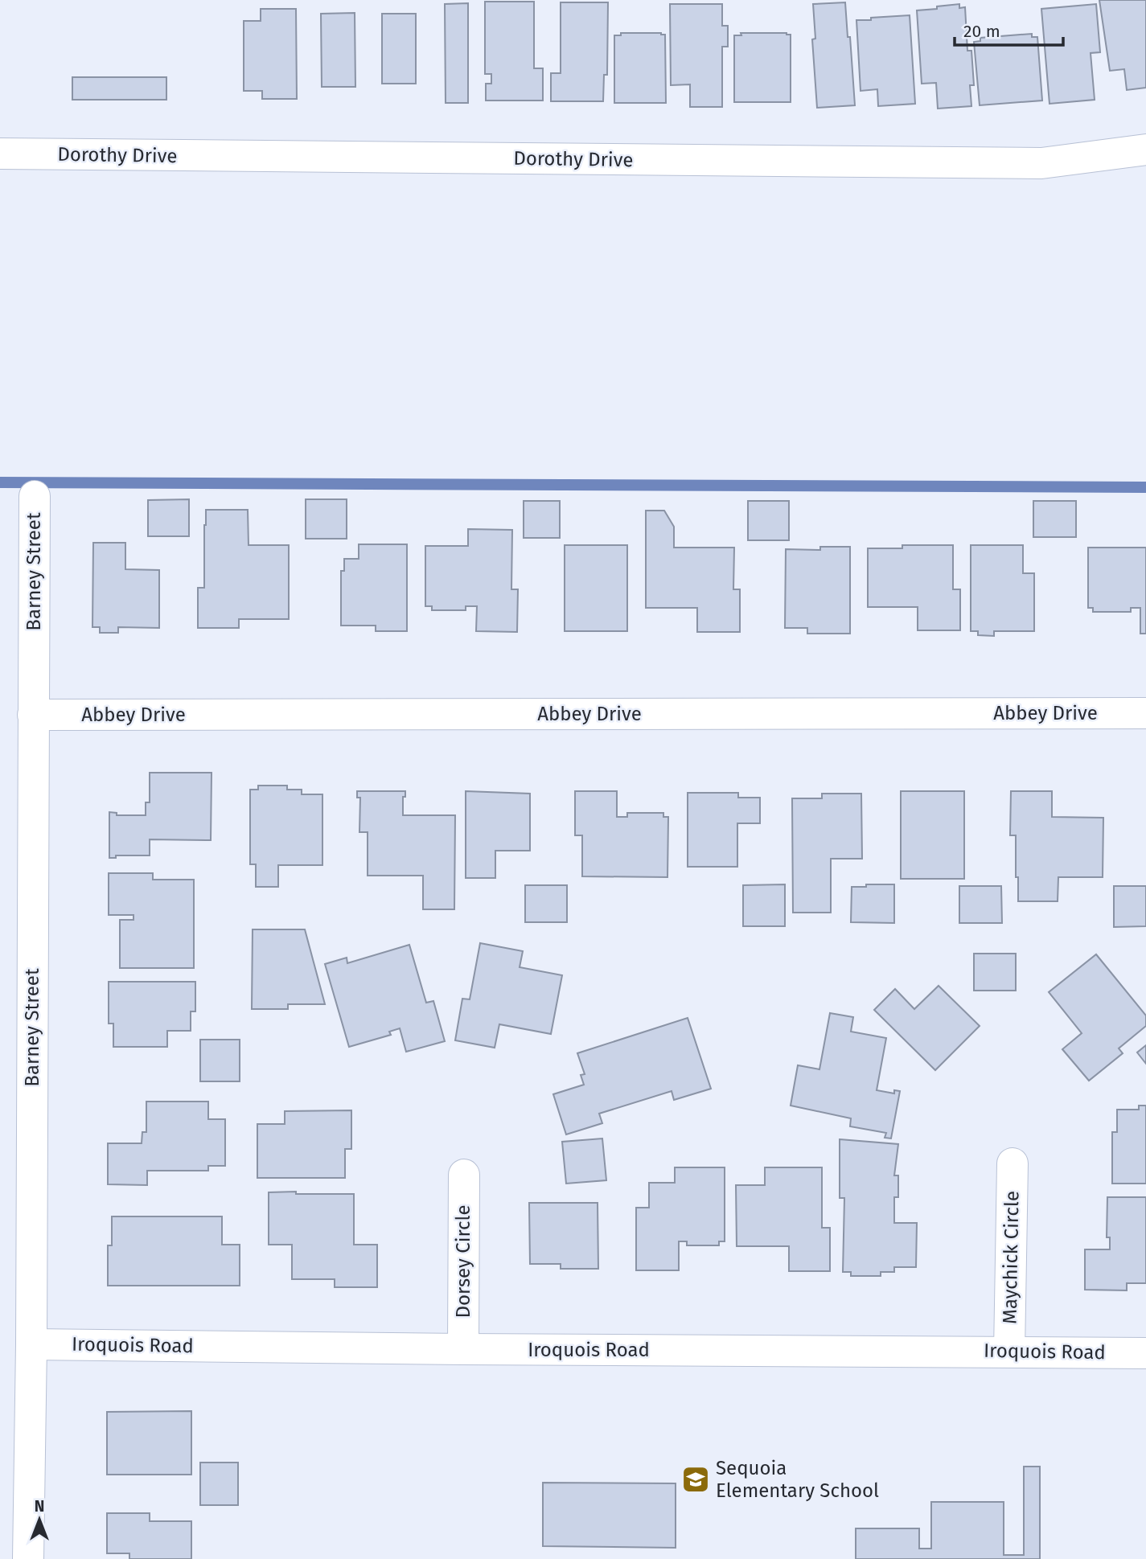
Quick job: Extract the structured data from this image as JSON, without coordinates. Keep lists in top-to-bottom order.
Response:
{
  "streets": {
    "street": [
      "Dorothy Drive",
      "Barney Street",
      "Abbey Drive",
      "Maychick Circle",
      "Dorsey Circle",
      "Iroquois Road"
    ]
  },
  "crossings": [
    ["Barney Street", "Abbey Drive"],
    ["Barney Street", "Iroquois Road"],
    ["Maychick Circle", "Iroquois Road"],
    ["Dorsey Circle", "Iroquois Road"]
  ],
  "places": {
    "school or university": ["Sequoia Elementary School"]
  },
  "scale_bar": "20 m",
  "north": "top"
}
